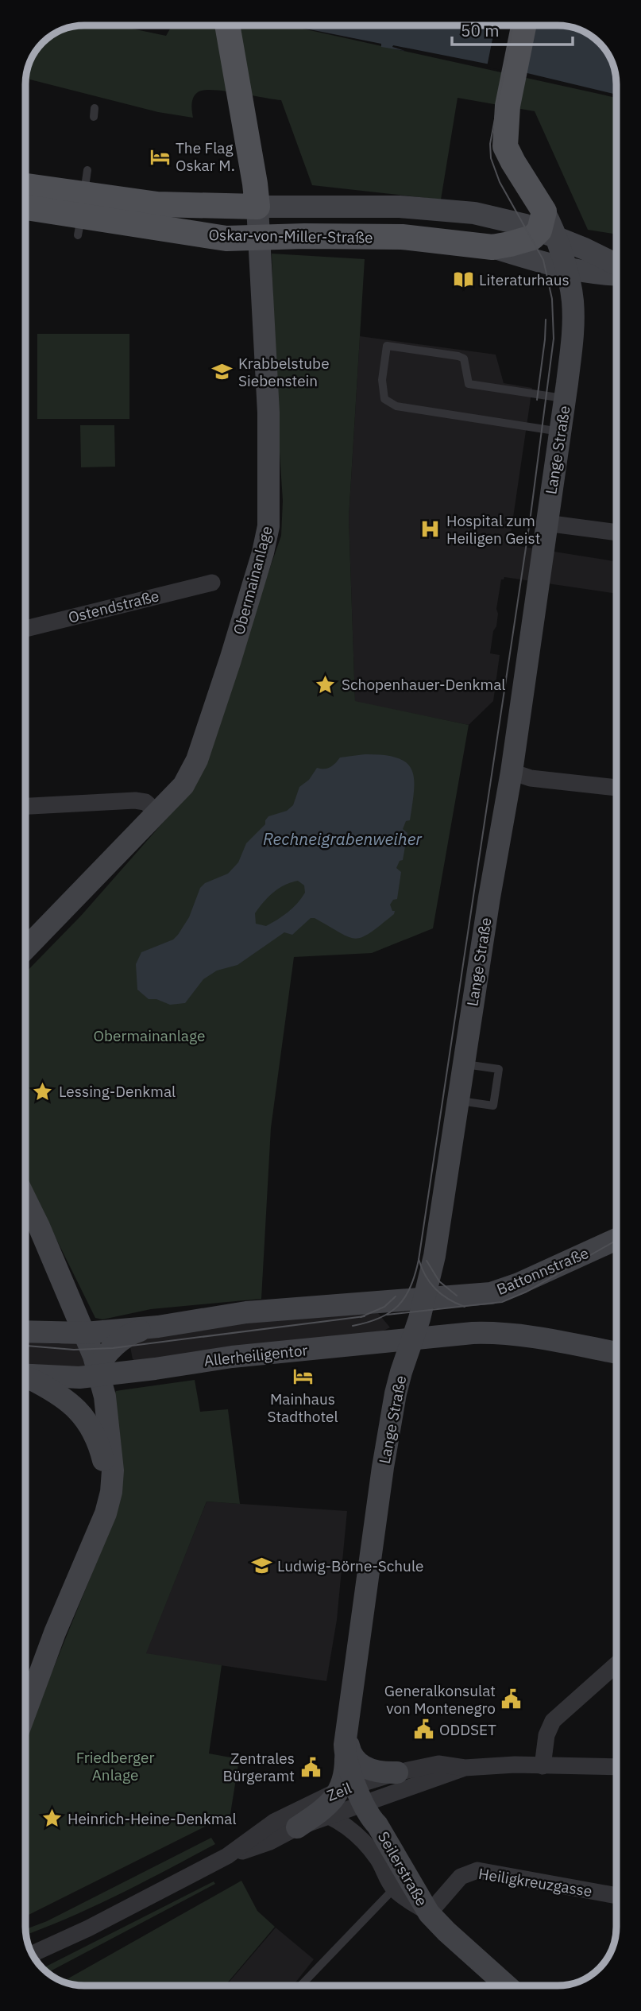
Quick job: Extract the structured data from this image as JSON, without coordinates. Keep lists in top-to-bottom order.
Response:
{
  "streets": {
    "main road": [
      "Oskar-von-Miller-Straße",
      "Lange Straße",
      "Obermainanlage",
      "Battonnstraße",
      "Allerheiligentor",
      "Seilerstraße"
    ],
    "street": ["Ostendstraße", "Zeil", "Heiligkreuzgasse"]
  },
  "crossings": [
    ["Oskar-von-Miller-Straße", "Lange Straße"],
    ["Oskar-von-Miller-Straße", "Obermainanlage"],
    ["Lange Straße", "Battonnstraße"],
    ["Lange Straße", "Allerheiligentor"],
    ["Lange Straße", "Zeil"],
    ["Lange Straße", "Seilerstraße"],
    ["Zeil", "Seilerstraße"],
    ["Seilerstraße", "Heiligkreuzgasse"]
  ],
  "water": ["Rechneigrabenweiher"],
  "parks": ["Obermainanlage", "Friedberger Anlage"],
  "places": {
    "hotel": ["The Flag Oskar M.", "Mainhaus Stadthotel"],
    "library": ["Literaturhaus"],
    "school or university": ["Krabbelstube Siebenstein", "Ludwig-Börne-Schule"],
    "hospital": ["Hospital zum Heiligen Geist"],
    "place": ["Schopenhauer-Denkmal", "Lessing-Denkmal", "Heinrich-Heine-Denkmal"],
    "public building": ["Generalkonsulat von Montenegro", "ODDSET", "Zentrales Bürgeramt"]
  },
  "scale_bar": "50 m"
}
